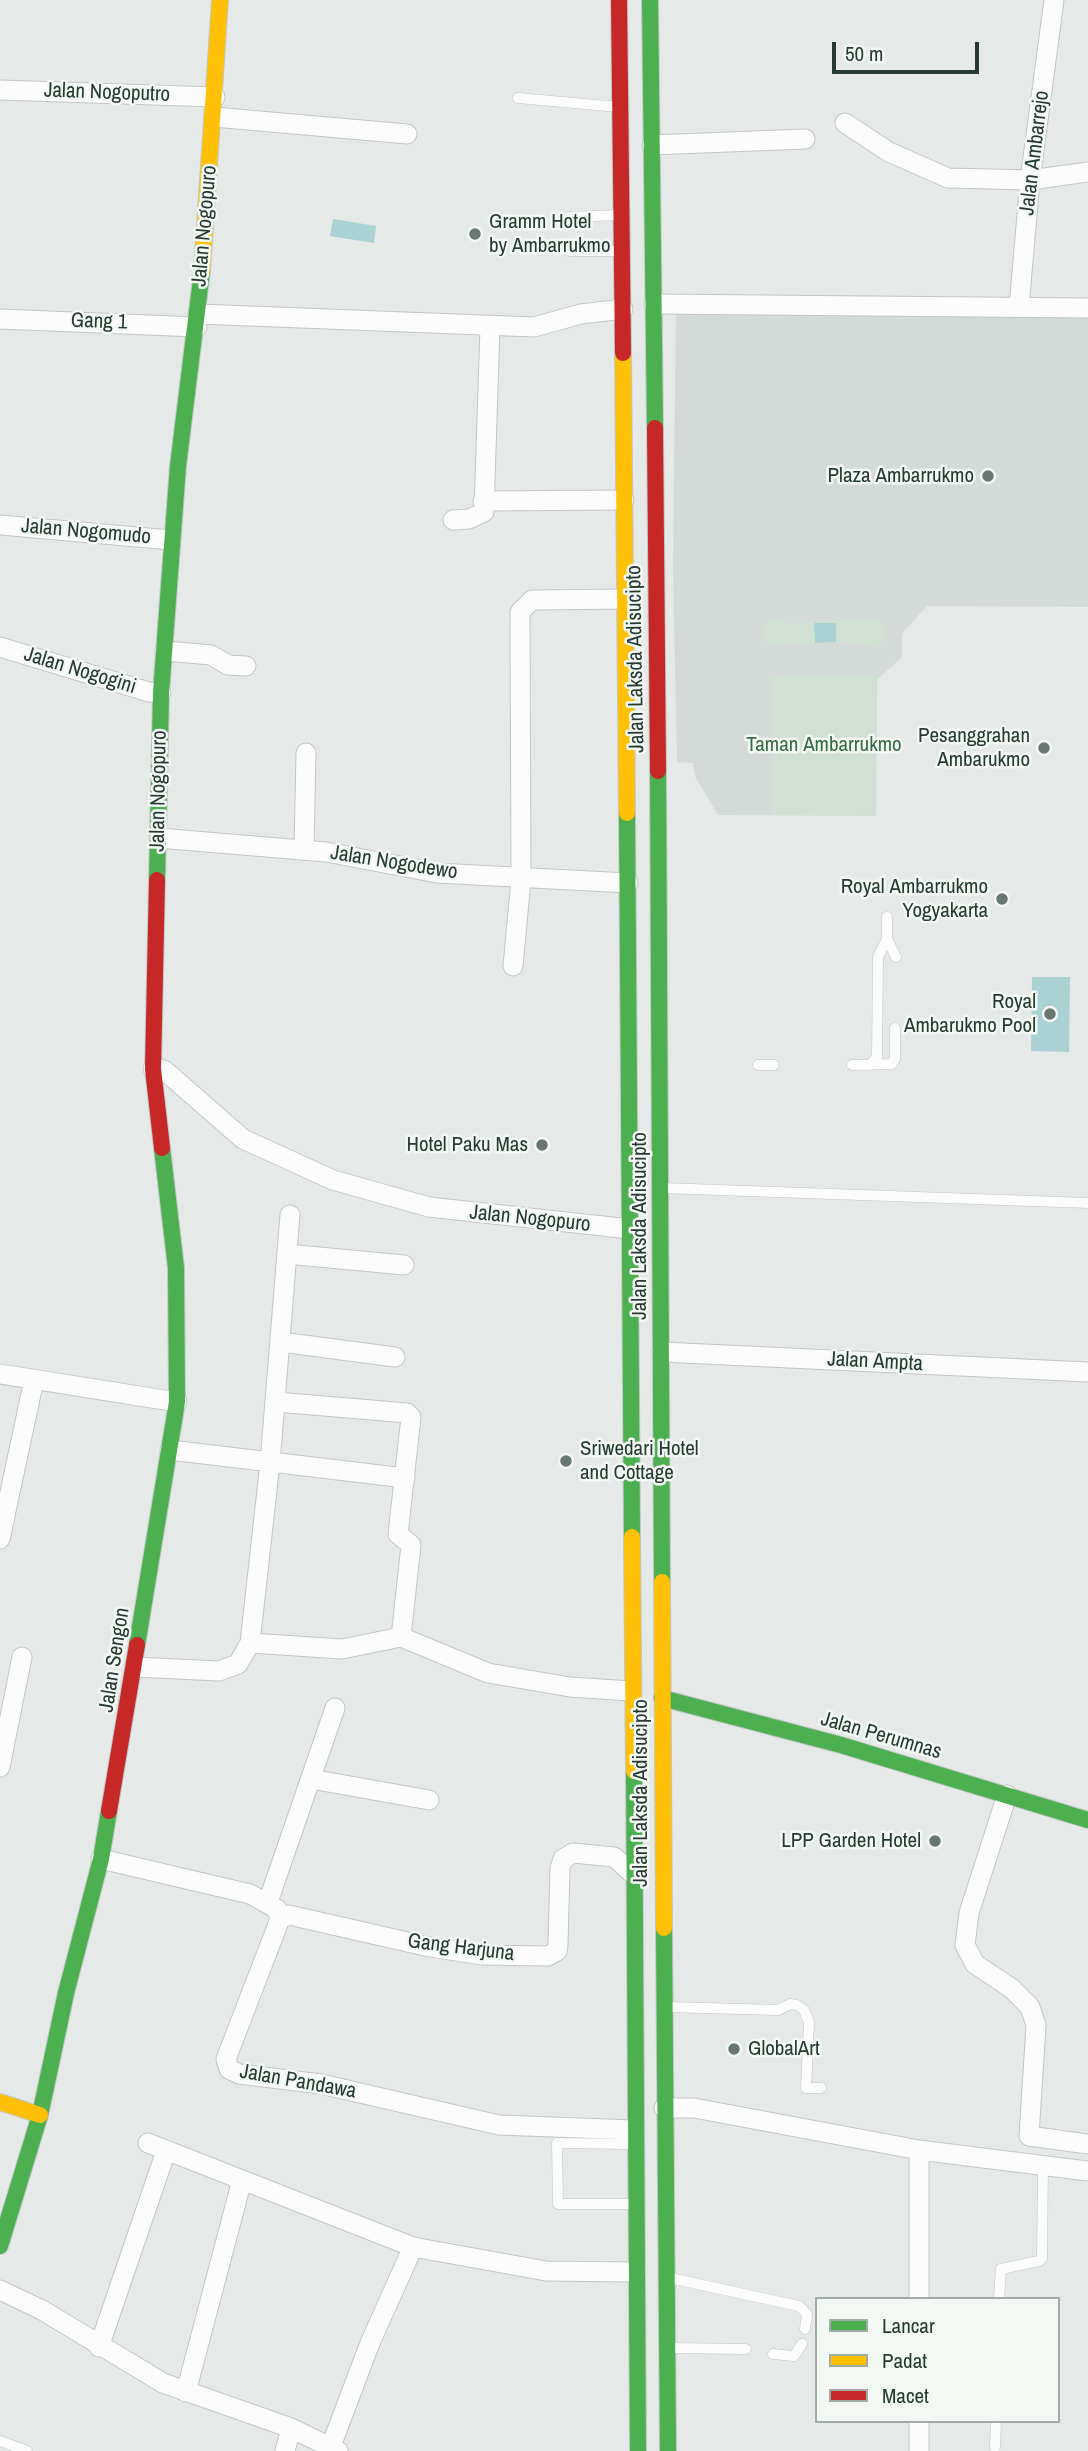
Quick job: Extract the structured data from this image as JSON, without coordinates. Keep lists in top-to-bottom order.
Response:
{
  "streets": {
    "main road": [
      "Jalan Nogopuro",
      "Jalan Laksda Adisucipto",
      "Jalan Sengon",
      "Jalan Perumnas"
    ],
    "street": [
      "Jalan Nogoputro",
      "Jalan Ambarrejo",
      "Gang 1",
      "Jalan Nogomudo",
      "Jalan Nogogini",
      "Jalan Nogodewo",
      "Jalan Ampta",
      "Gang Harjuna",
      "Jalan Pandawa"
    ]
  },
  "crossings": [
    ["Jalan Nogoputro", "Jalan Nogopuro"],
    ["Jalan Nogopuro", "Gang 1"],
    ["Jalan Nogopuro", "Jalan Nogomudo"],
    ["Jalan Nogopuro", "Jalan Laksda Adisucipto"],
    ["Jalan Nogopuro", "Jalan Nogogini"],
    ["Jalan Nogopuro", "Jalan Nogodewo"],
    ["Jalan Nogopuro", "Jalan Sengon"],
    ["Gang 1", "Jalan Laksda Adisucipto"],
    ["Jalan Laksda Adisucipto", "Jalan Nogodewo"],
    ["Jalan Laksda Adisucipto", "Jalan Ampta"],
    ["Jalan Laksda Adisucipto", "Jalan Perumnas"],
    ["Jalan Laksda Adisucipto", "Gang Harjuna"],
    ["Jalan Laksda Adisucipto", "Jalan Pandawa"],
    ["Gang Harjuna", "Jalan Pandawa"]
  ],
  "parks": ["Taman Ambarrukmo"],
  "places": [
    "Gramm Hotel by Ambarrukmo",
    "Plaza Ambarrukmo",
    "Pesanggrahan Ambarukmo",
    "Royal Ambarrukmo Yogyakarta",
    "Royal Ambarukmo Pool",
    "Hotel Paku Mas",
    "Sriwedari Hotel and Cottage",
    "LPP Garden Hotel",
    "GlobalArt"
  ],
  "legend": ["Lancar", "Padat", "Macet"],
  "scale_bar": "50 m"
}
